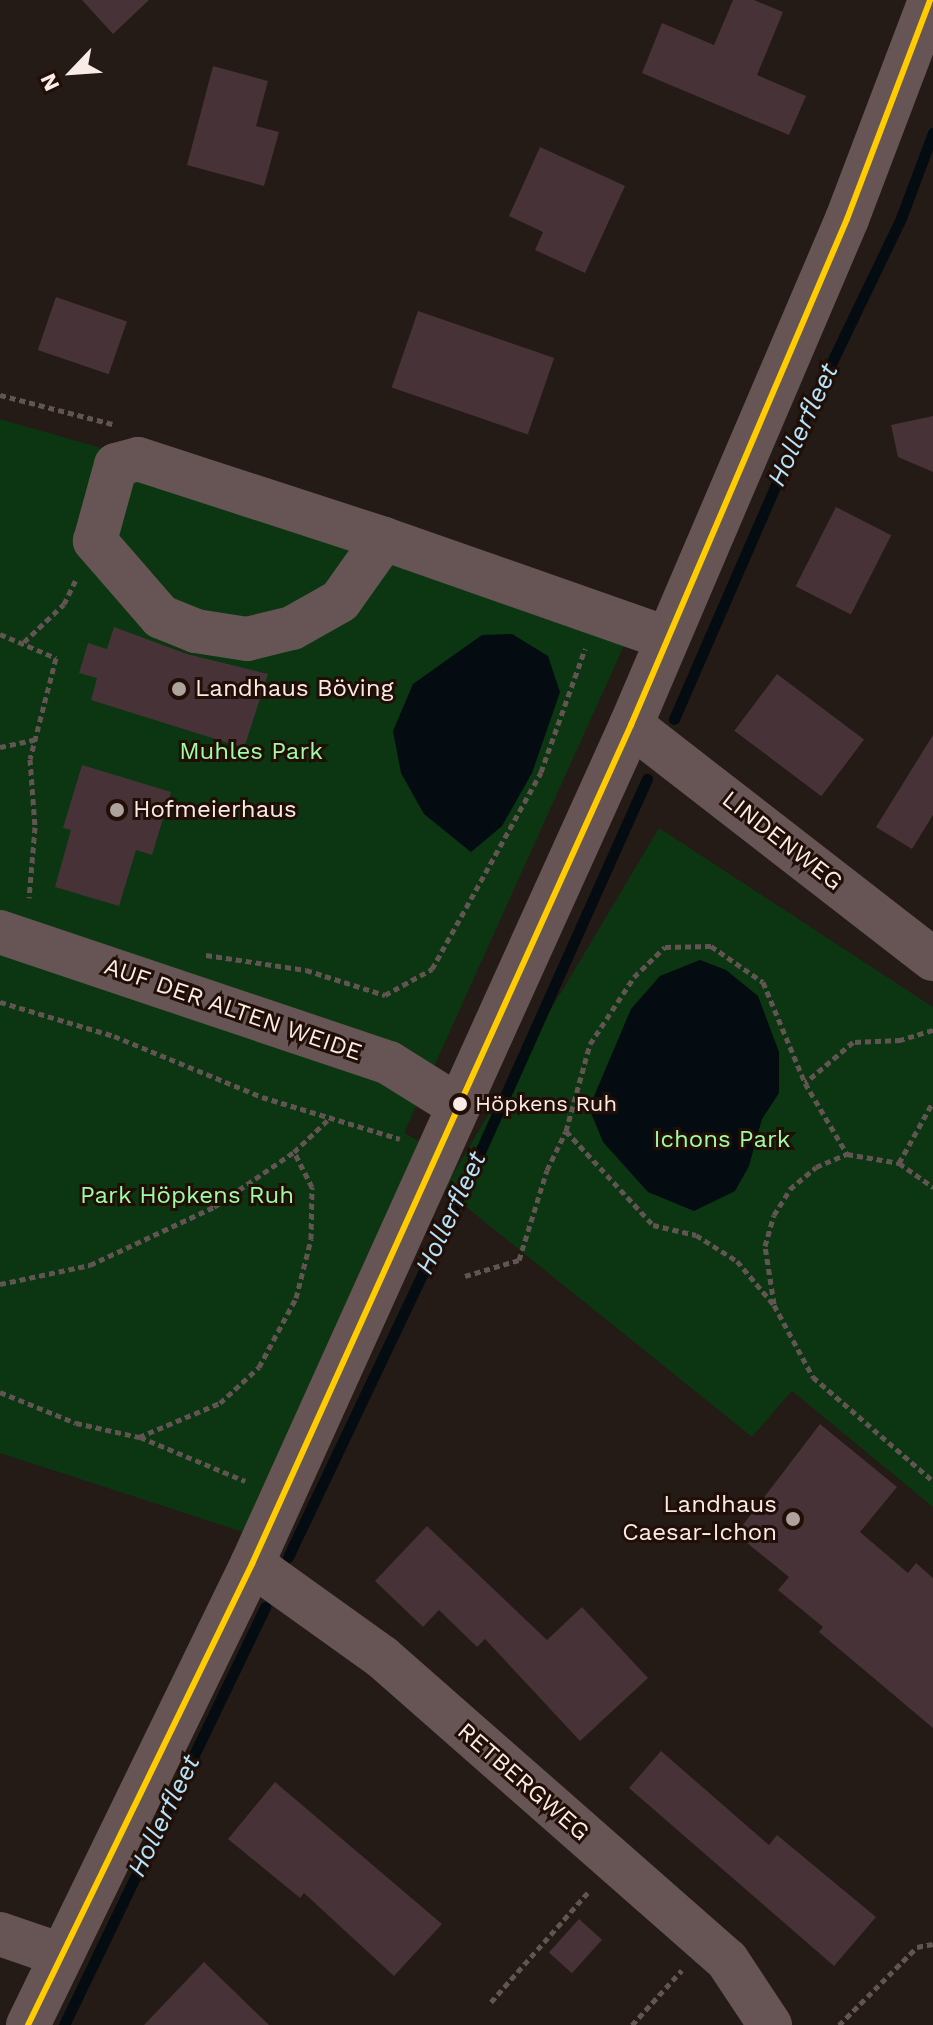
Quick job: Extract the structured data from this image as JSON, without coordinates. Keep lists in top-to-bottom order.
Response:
{
  "streets": {
    "street": ["LINDENWEG", "AUF DER ALTEN WEIDE", "RETBERGWEG"]
  },
  "water": ["Hollerfleet"],
  "parks": ["Muhles Park", "Ichons Park", "Park Höpkens Ruh"],
  "places": [
    "Landhaus Böving",
    "Hofmeierhaus",
    "Höpkens Ruh",
    "Landhaus Caesar-Ichon"
  ],
  "north": "bottom left"
}
